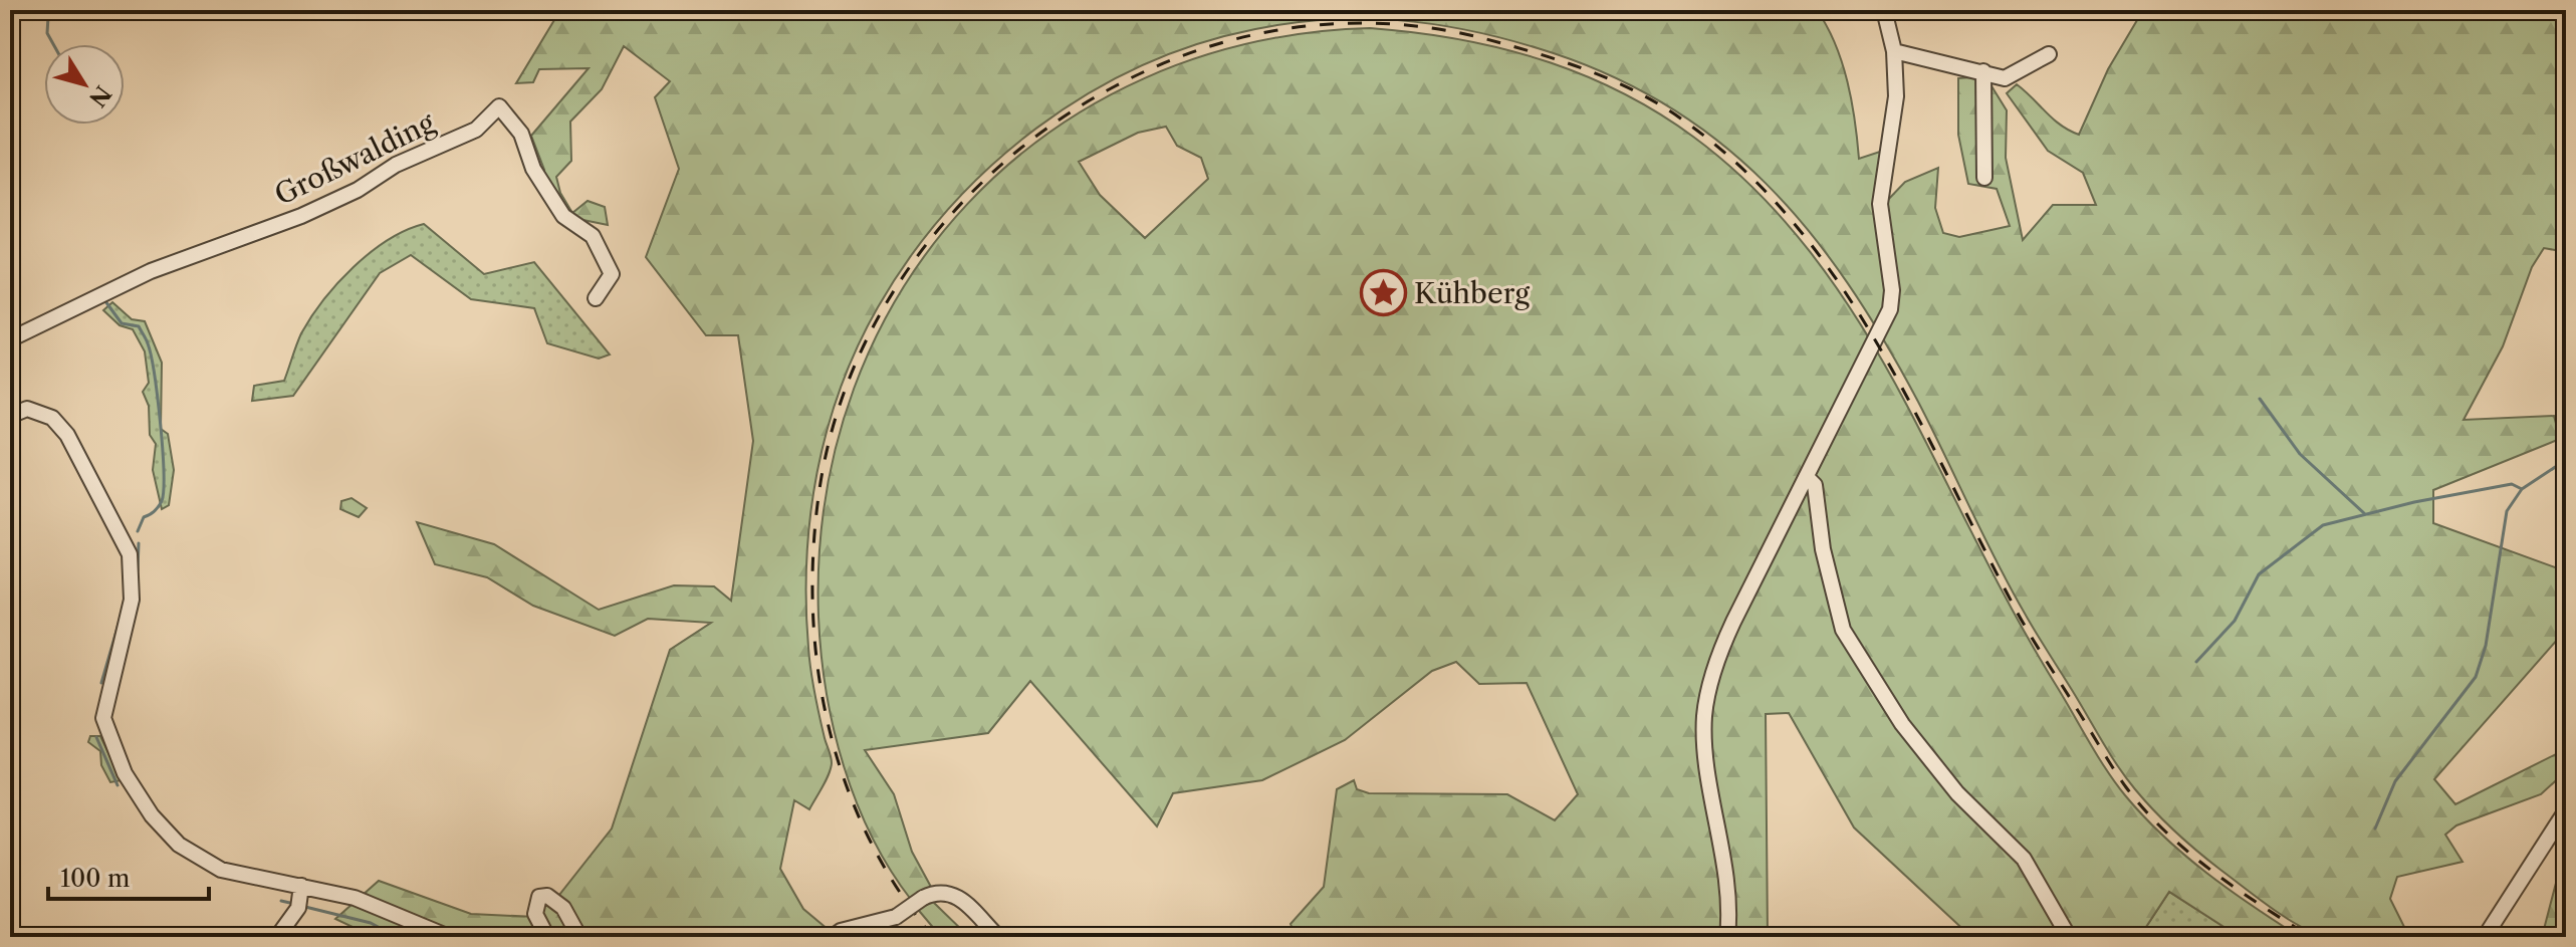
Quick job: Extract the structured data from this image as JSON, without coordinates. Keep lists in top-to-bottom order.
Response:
{
  "streets": {
    "street": ["Großwalding"]
  },
  "places": {
    "place": ["Kühberg"]
  },
  "scale_bar": "100 m",
  "north": "bottom right"
}
